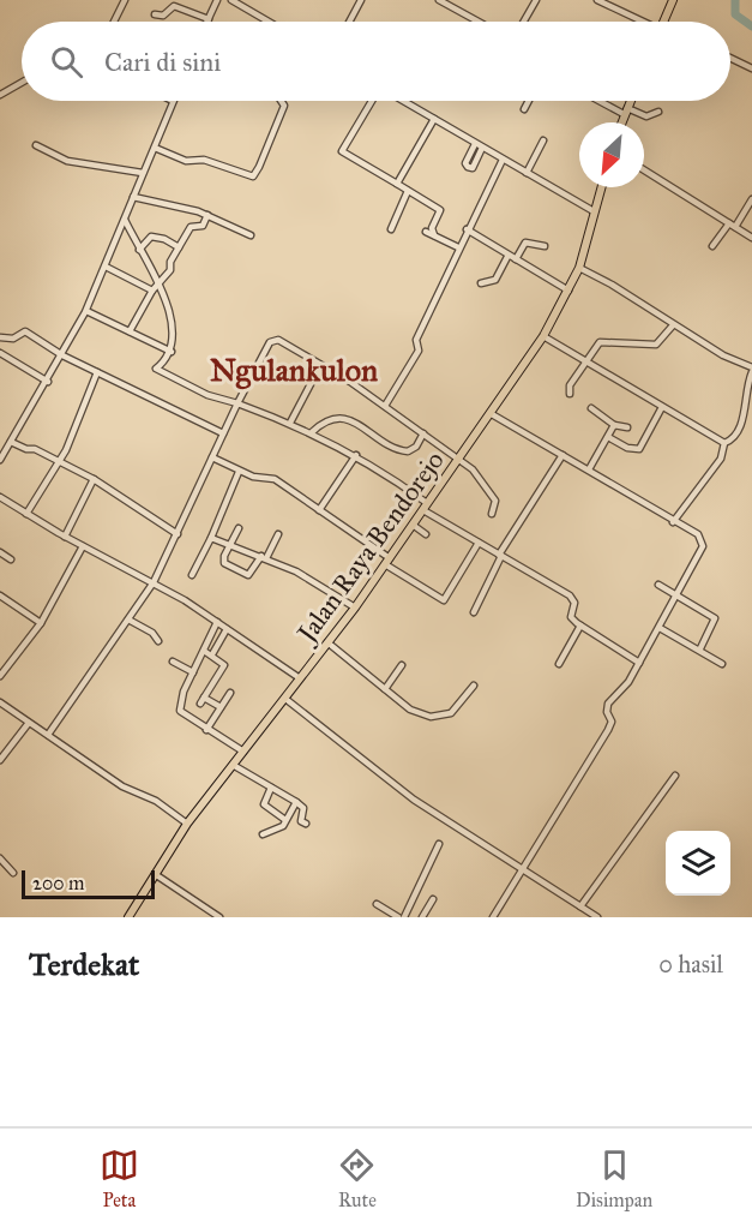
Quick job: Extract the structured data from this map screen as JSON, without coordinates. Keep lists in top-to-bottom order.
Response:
{
  "streets": {
    "main road": ["Jalan Raya Bendorejo"]
  },
  "districts": ["Ngulankulon"],
  "scale_bar": "200 m",
  "north": "bottom left",
  "page": {
    "search": "Cari di sini",
    "scale": "200 m",
    "heading": ["Terdekat", "0 hasil"],
    "nav": ["Peta", "Rute", "Disimpan"]
  }
}
